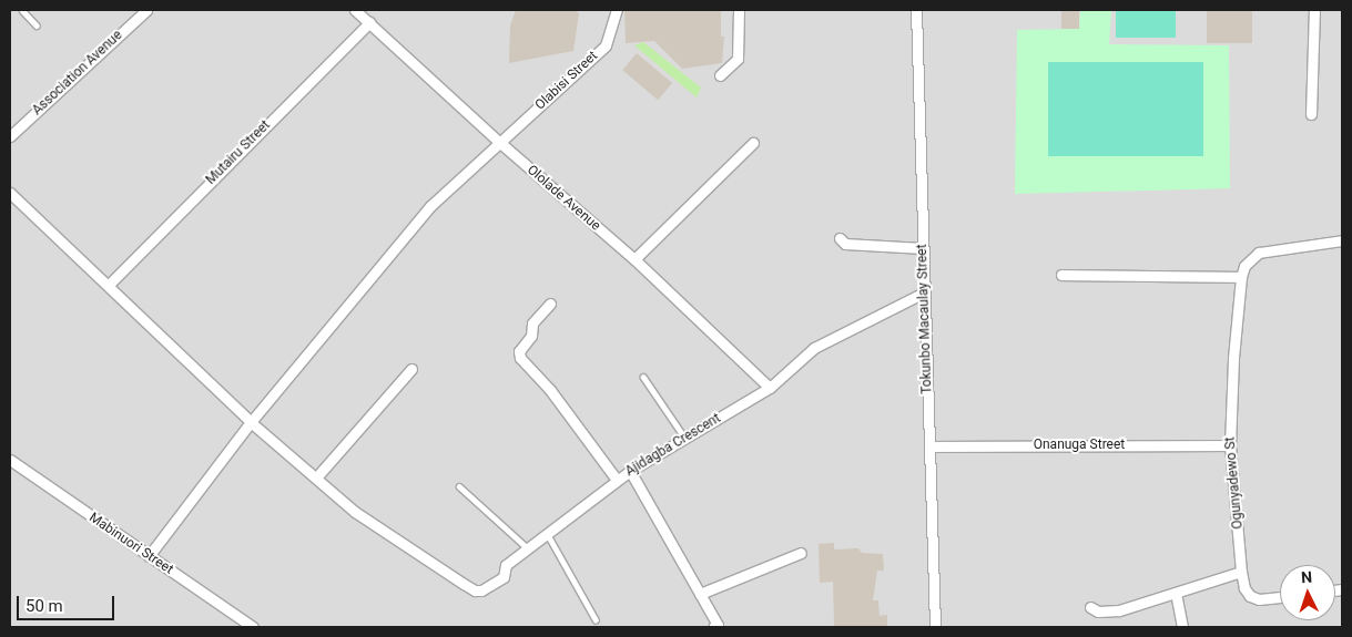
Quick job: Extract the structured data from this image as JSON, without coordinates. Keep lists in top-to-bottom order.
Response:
{
  "streets": {
    "street": [
      "Association Avenue",
      "Olabisi Street",
      "Mutairu Street",
      "Ololade Avenue",
      "Tokunbo Macaulay Street",
      "Ajidagba Crescent",
      "Onanuga Street",
      "Ogunyadewo St",
      "Mabinuori Street"
    ]
  },
  "crossings": [
    ["Olabisi Street", "Ololade Avenue"],
    ["Olabisi Street", "Mabinuori Street"],
    ["Mutairu Street", "Ololade Avenue"],
    ["Ololade Avenue", "Ajidagba Crescent"],
    ["Tokunbo Macaulay Street", "Ajidagba Crescent"],
    ["Tokunbo Macaulay Street", "Onanuga Street"],
    ["Onanuga Street", "Ogunyadewo St"]
  ],
  "scale_bar": "50 m",
  "north": "top"
}
